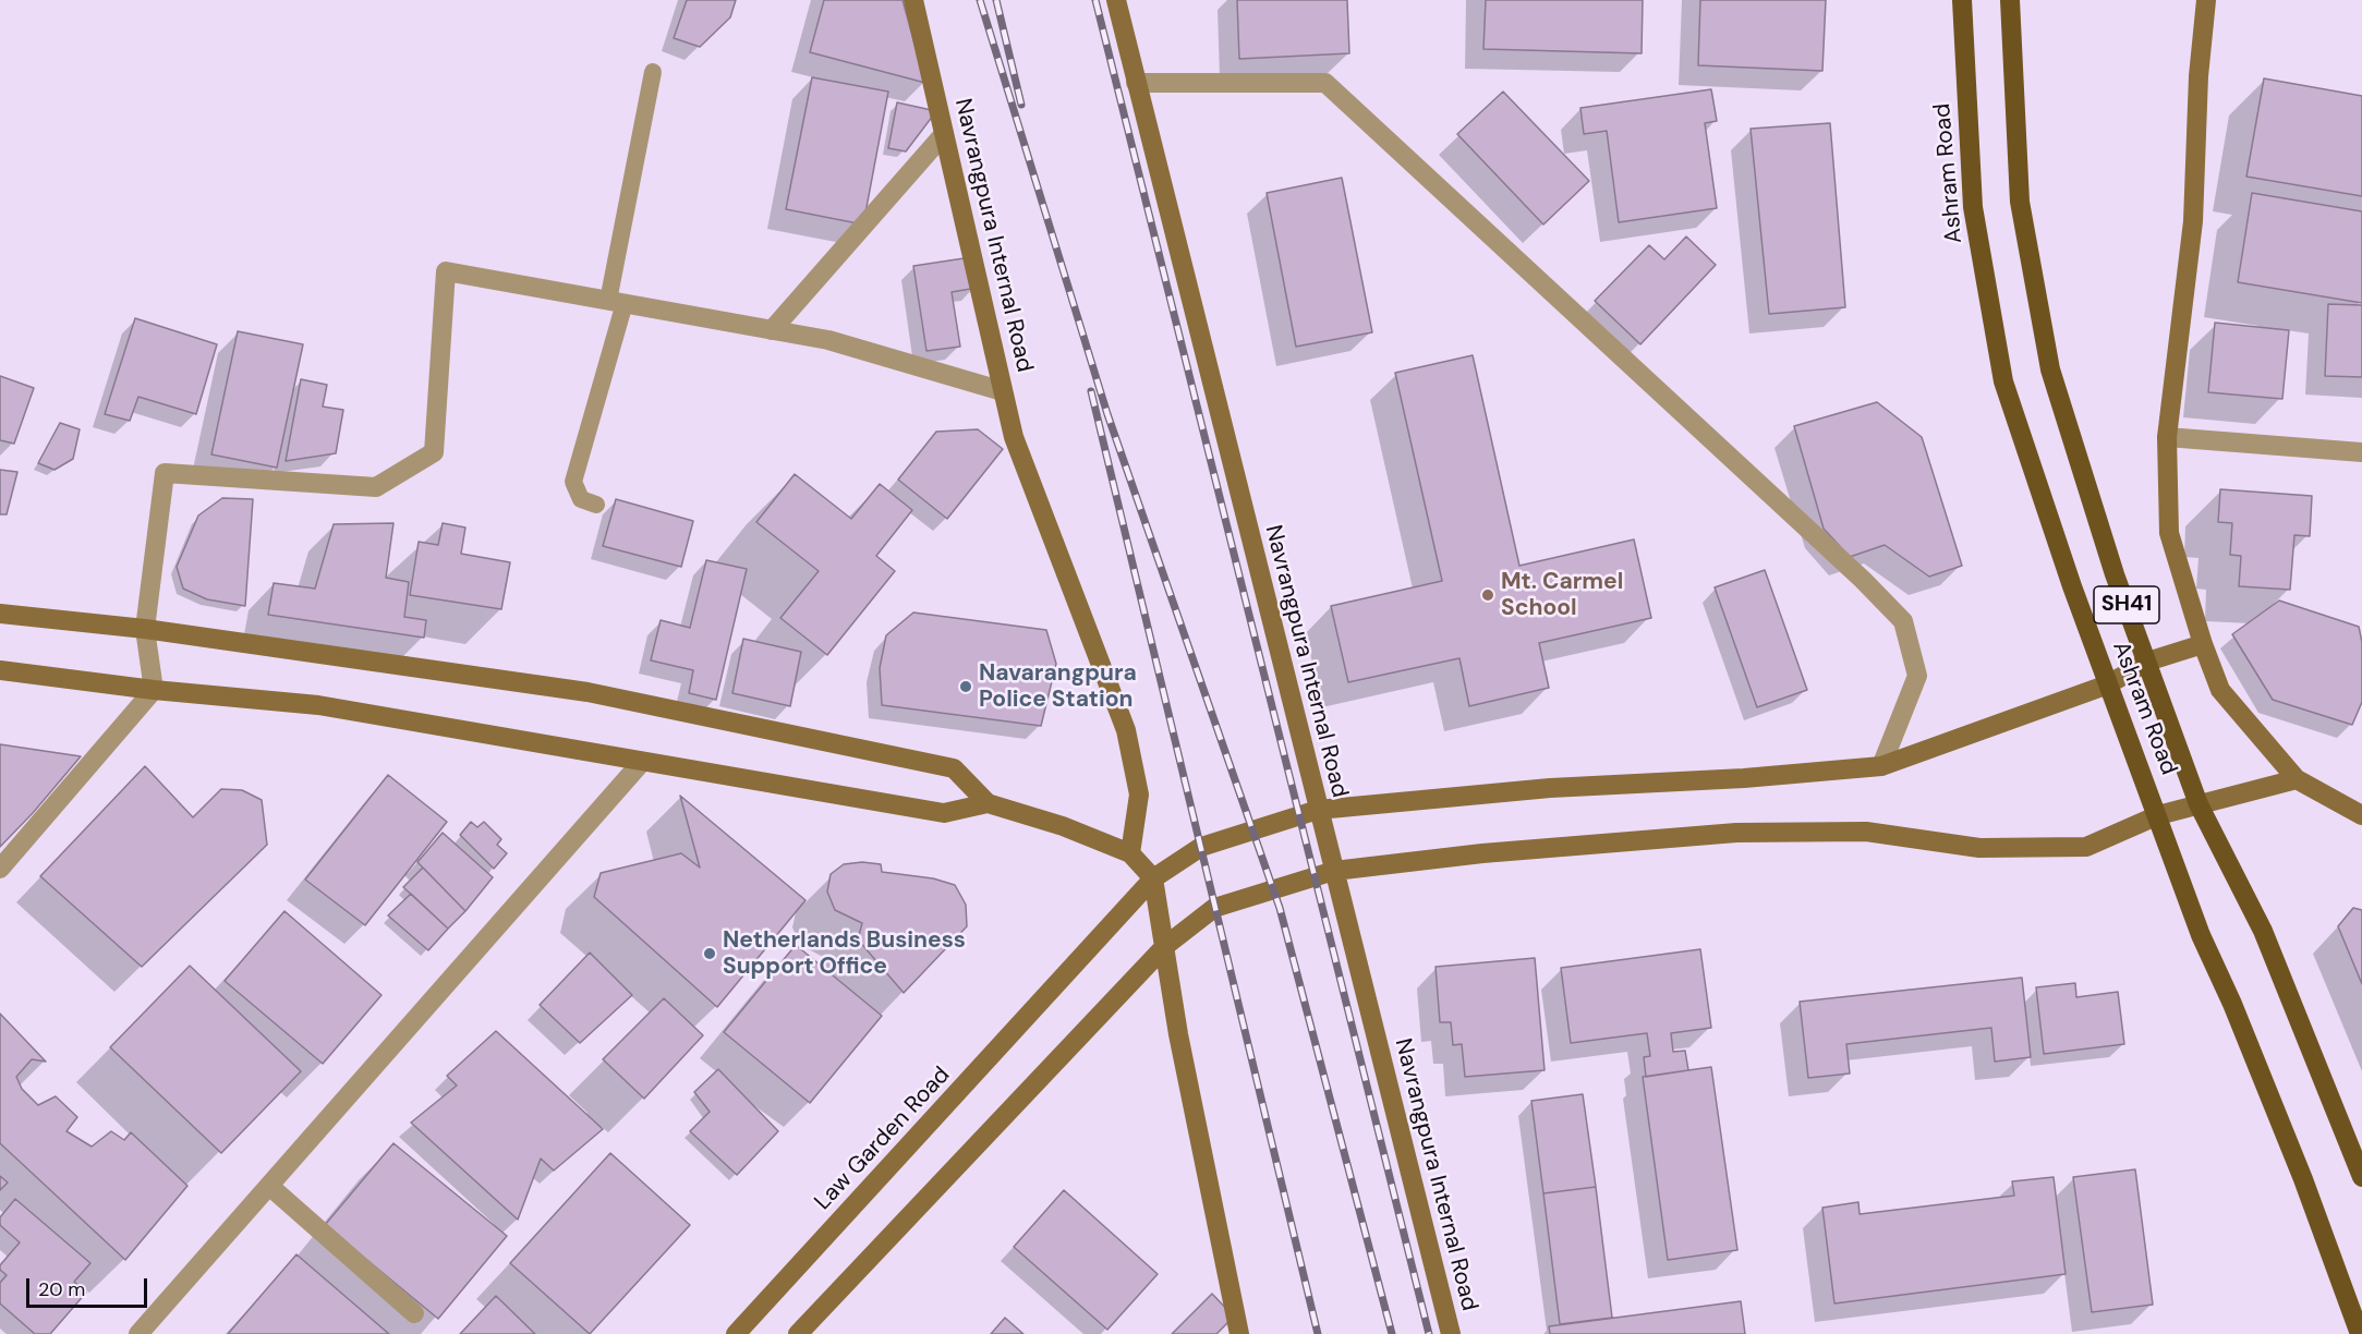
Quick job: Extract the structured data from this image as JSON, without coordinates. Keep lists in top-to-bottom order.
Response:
{
  "streets": {
    "main road": [
      "Ashram Road",
      "Navrangpura Internal Road",
      "SH41",
      "Law Garden Road"
    ]
  },
  "crossings": [
    ["Ashram Road", "Law Garden Road"],
    ["Navrangpura Internal Road", "Law Garden Road"]
  ],
  "places": ["Mt. Carmel School", "Navarangpura Police Station", "Netherlands Business Support Office"],
  "scale_bar": "20 m"
}
